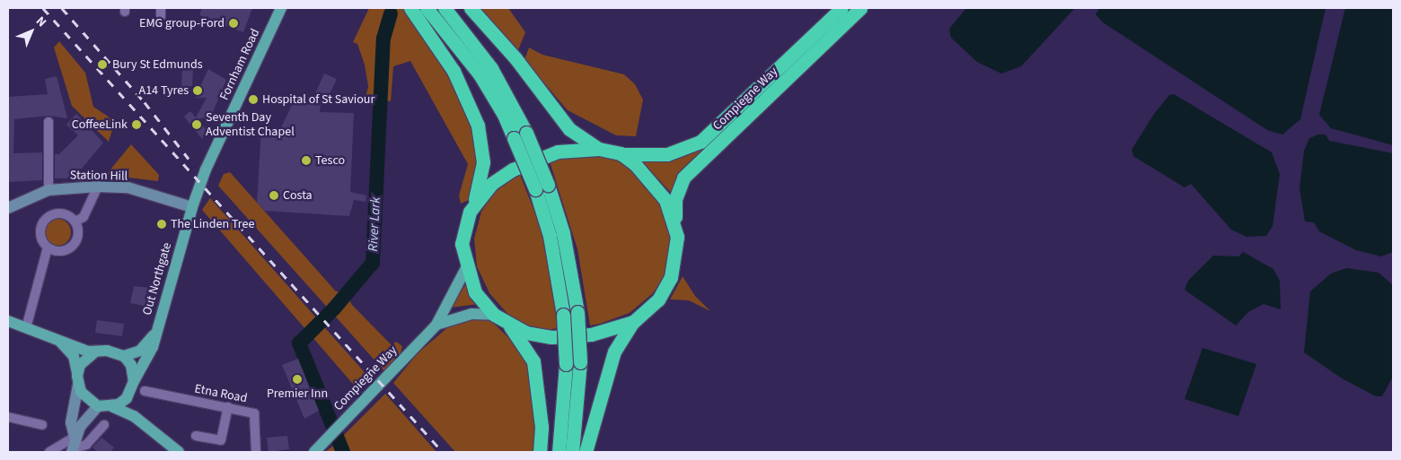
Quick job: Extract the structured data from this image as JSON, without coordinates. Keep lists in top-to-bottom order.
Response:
{
  "streets": {
    "highway": ["Compiegne Way"],
    "main road": ["Fornham Road", "Out Northgate"],
    "street": ["Station Hill", "Etna Road"]
  },
  "crossings": [
    ["Fornham Road", "Station Hill"],
    ["Fornham Road", "Out Northgate"],
    ["Station Hill", "Out Northgate"]
  ],
  "water": ["River Lark"],
  "places": [
    "EMG group-Ford",
    "Bury St Edmunds",
    "A14 Tyres",
    "Hospital of St Saviour",
    "CoffeeLink",
    "Seventh Day Adventist Chapel",
    "Tesco",
    "Costa",
    "The Linden Tree",
    "Premier Inn"
  ],
  "north": "top right"
}
